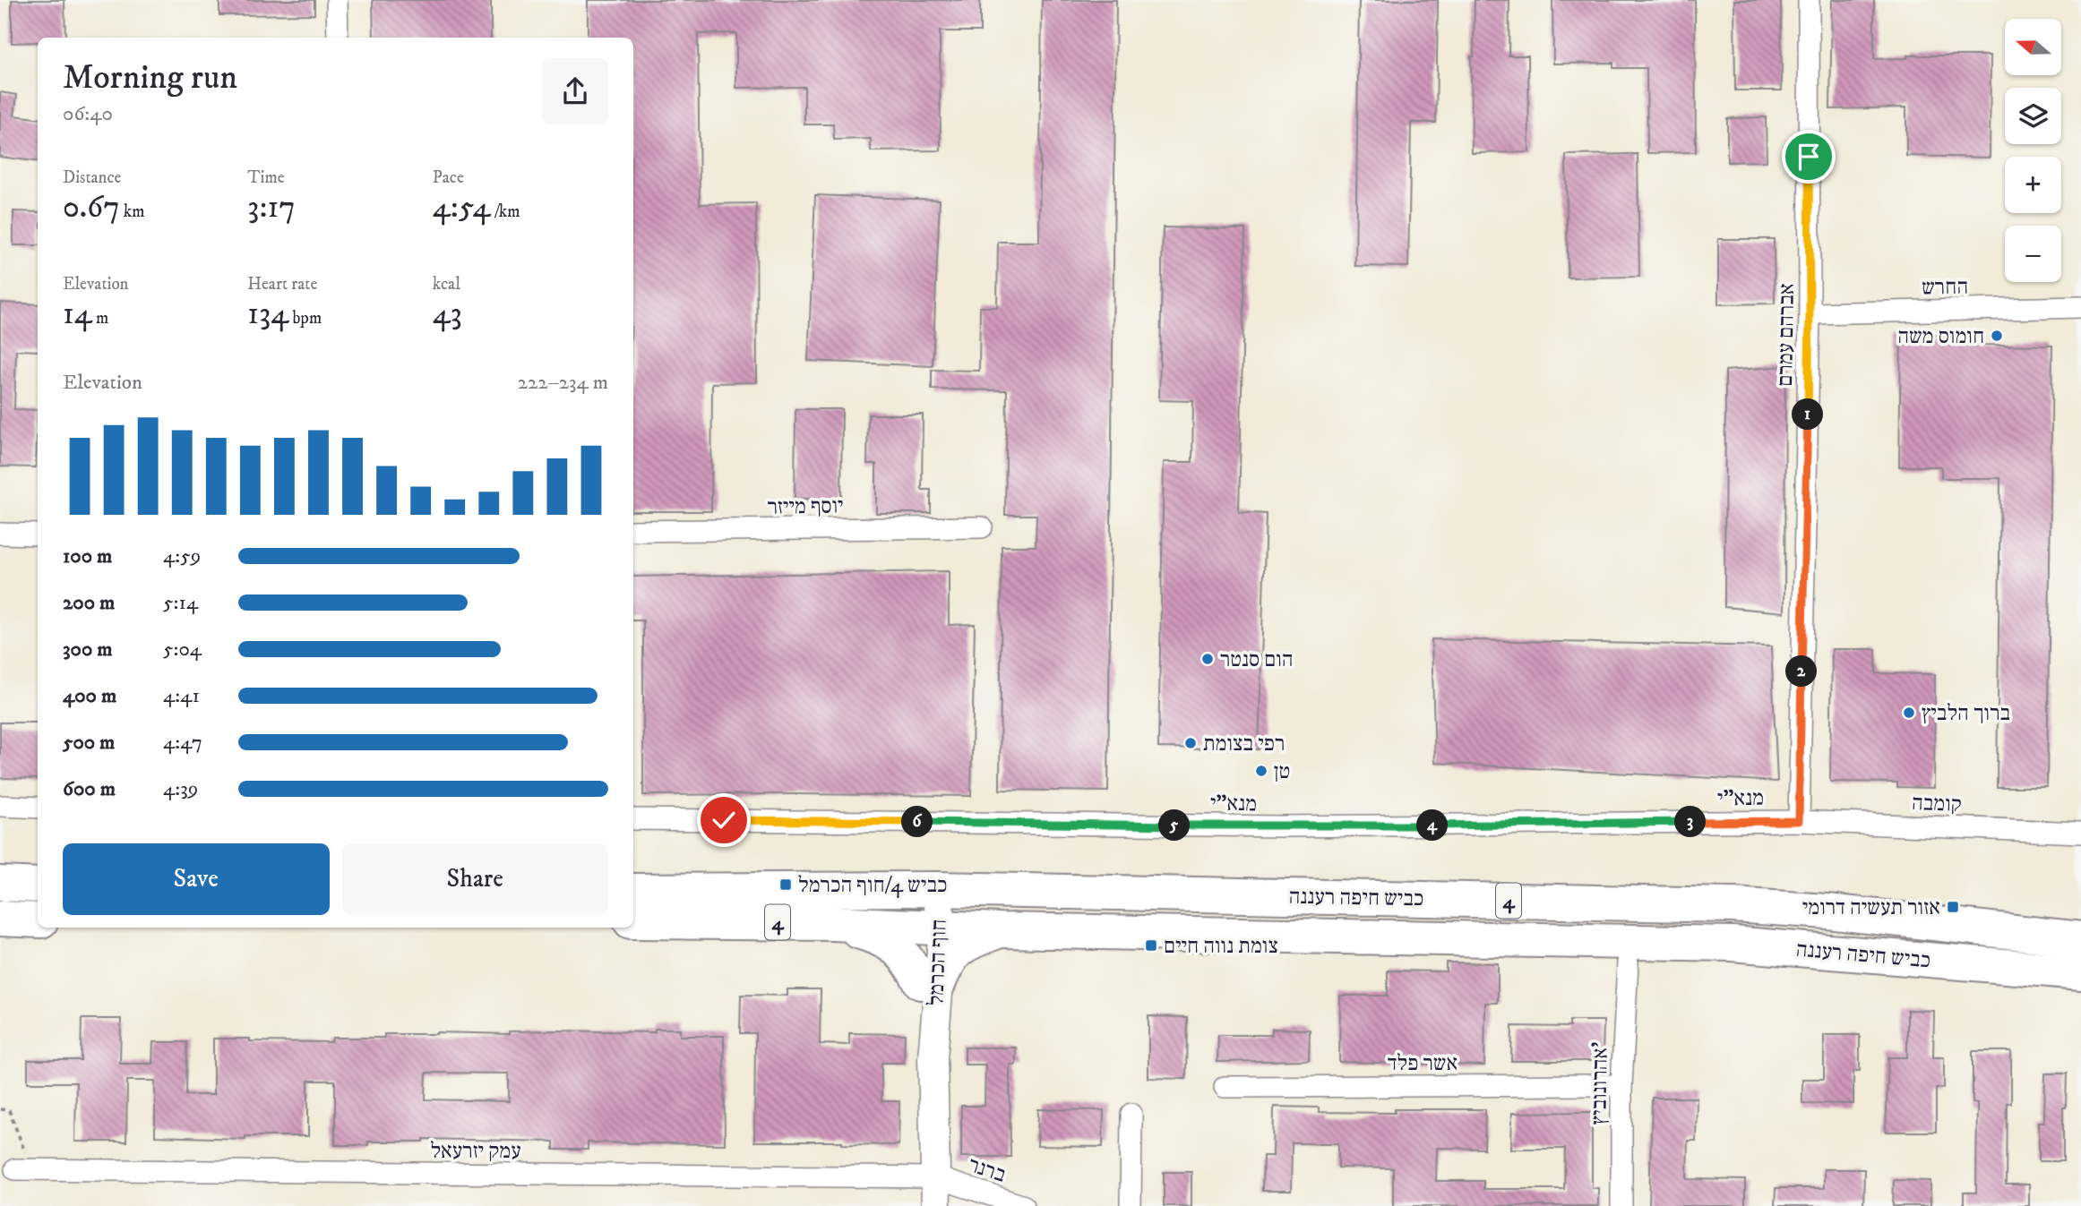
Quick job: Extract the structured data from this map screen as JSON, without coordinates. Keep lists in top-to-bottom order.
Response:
{
  "streets": {
    "highway": ["כביש חיפה רעננה", "4"],
    "street": [
      "החרש",
      "אברהם עמרם",
      "יוסף מייזר",
      "מנא\"י",
      "קומבה",
      "חוף הכרמל",
      "אשר פלד",
      "אהרונוביץ'",
      "עמק יזרעאל",
      "ברנר"
    ]
  },
  "crossings": [
    ["החרש", "אברהם עמרם"],
    ["אברהם עמרם", "מנא\"י"],
    ["אברהם עמרם", "קומבה"],
    ["מנא\"י", "קומבה"],
    ["כביש חיפה רעננה", "חוף הכרמל"],
    ["חוף הכרמל", "עמק יזרעאל"],
    ["חוף הכרמל", "ברנר"],
    ["אשר פלד", "אהרונוביץ'"],
    ["עמק יזרעאל", "ברנר"]
  ],
  "places": {
    "other": [
      "חומוס משה",
      "הום סנטר",
      "ברוך הלביץ",
      "רפי בצומת",
      "טן"
    ],
    "transit": ["כביש 4/חוף הכרמל", "אזור תעשיה דרומי", "צומת נווה חיים"]
  },
  "north": "left",
  "page": {
    "map_buttons": ["+", "−"],
    "heading": ["Morning run", "06:40"],
    "stats": [
      ["Distance", "0.67 km"],
      ["Time", "3:17"],
      ["Pace", "4:54 /km"],
      ["Elevation", "14 m"],
      ["Heart rate", "134 bpm"],
      ["kcal", "43"]
    ],
    "chart": ["Elevation", "222–234 m"],
    "pins": [
      "1",
      "2",
      "3",
      "6",
      "4",
      "5"
    ],
    "list": [
      {
        "name": "100 m",
        "note": "4:59"
      },
      {
        "name": "200 m",
        "note": "5:14"
      },
      {
        "name": "300 m",
        "note": "5:04"
      },
      {
        "name": "400 m",
        "note": "4:41"
      },
      {
        "name": "500 m",
        "note": "4:47"
      },
      {
        "name": "600 m",
        "note": "4:39"
      }
    ],
    "buttons": ["Save", "Share"]
  }
}
